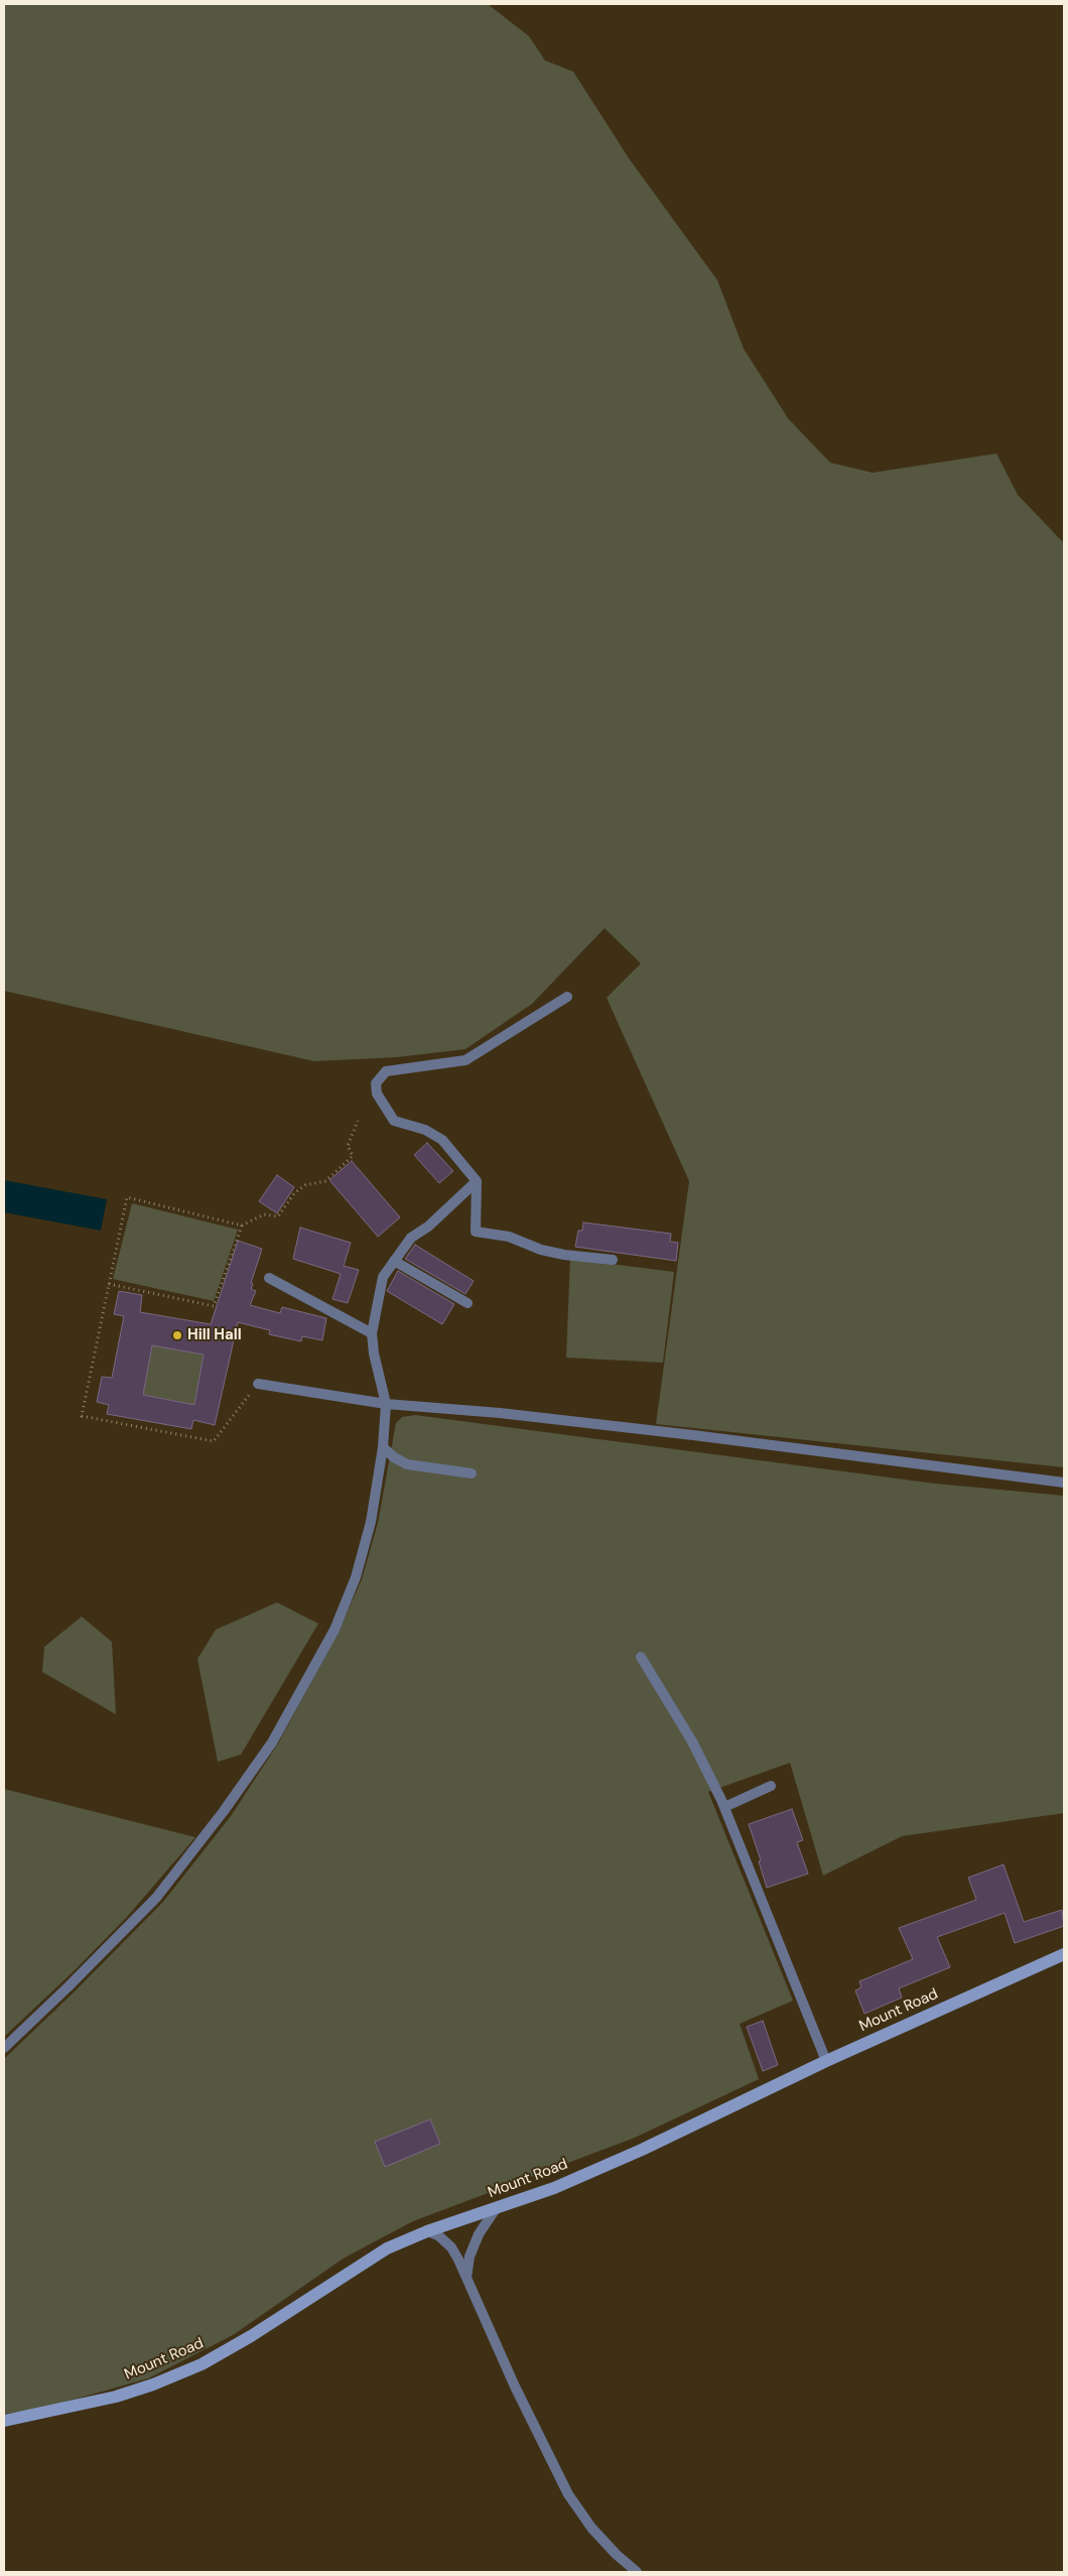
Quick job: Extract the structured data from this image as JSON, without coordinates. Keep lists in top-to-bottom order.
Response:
{
  "streets": {
    "street": ["Mount Road"]
  },
  "places": ["Hill Hall"]
}
